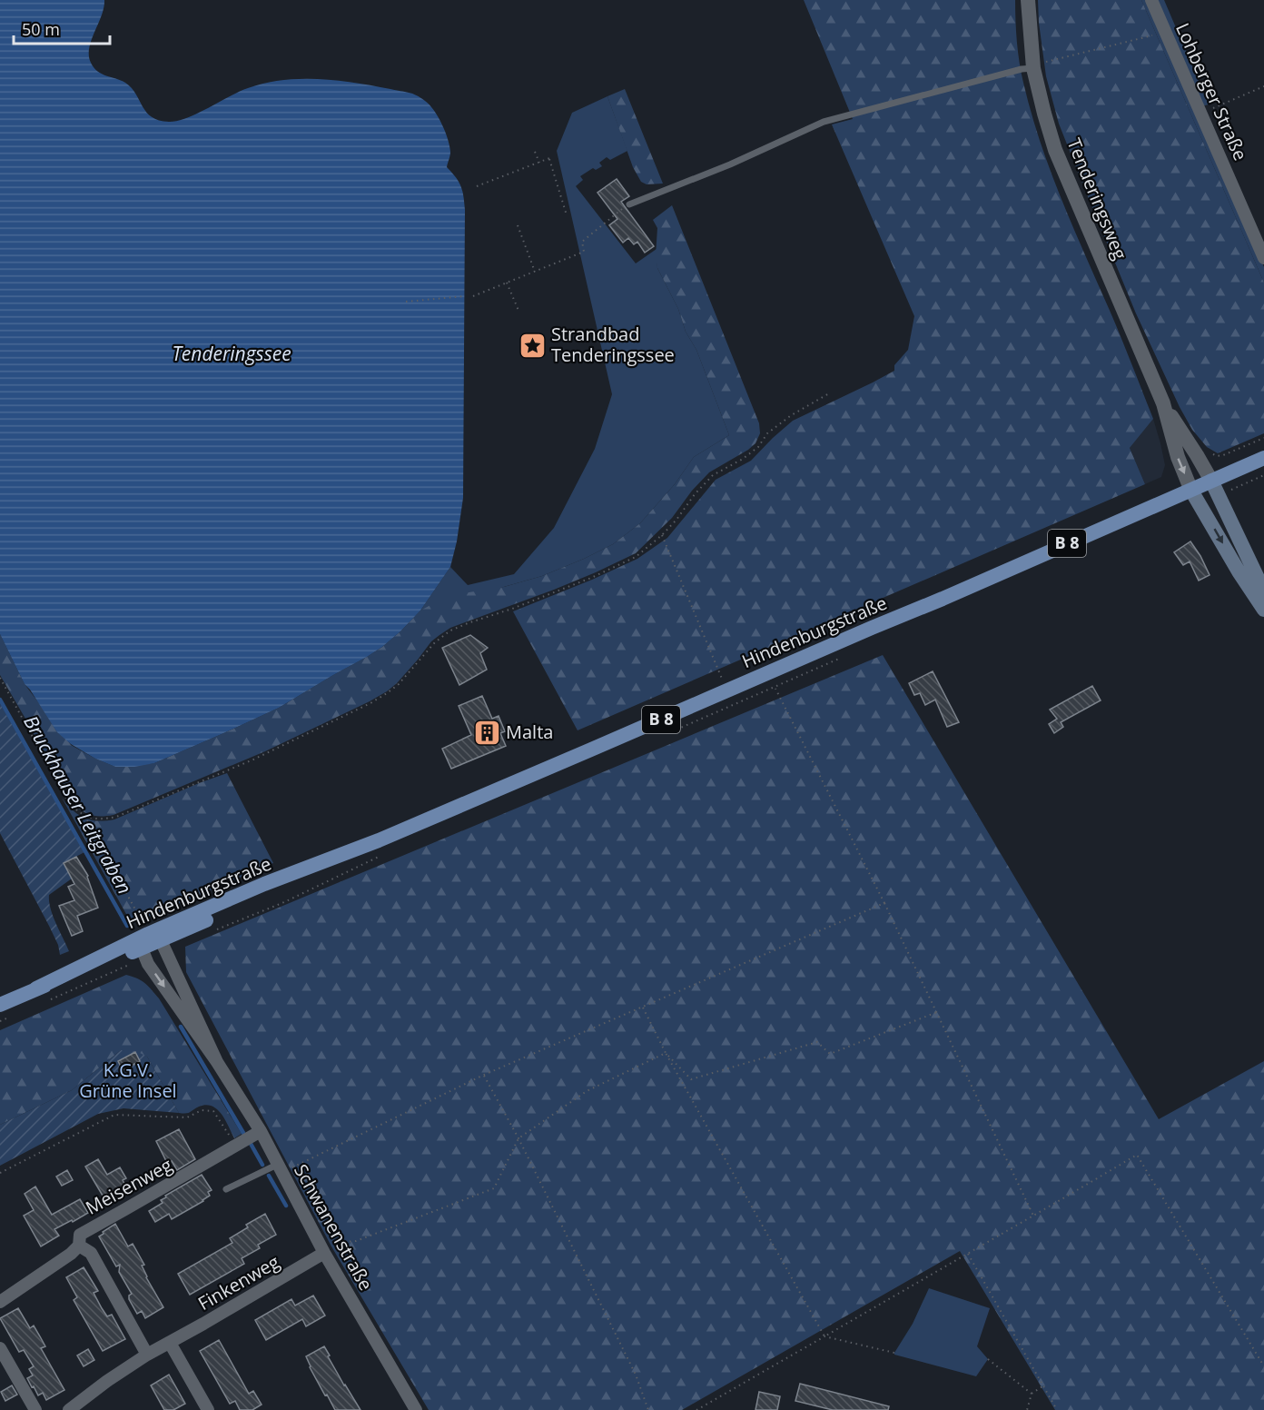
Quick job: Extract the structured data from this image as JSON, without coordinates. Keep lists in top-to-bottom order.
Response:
{
  "streets": {
    "main road": ["B 8", "Hindenburgstraße"],
    "street": [
      "Lohberger Straße",
      "Tenderingsweg",
      "Meisenweg",
      "Schwanenstraße",
      "Finkenweg"
    ]
  },
  "crossings": [
    ["Tenderingsweg", "Hindenburgstraße"],
    ["Hindenburgstraße", "Schwanenstraße"],
    ["Meisenweg", "Schwanenstraße"],
    ["Schwanenstraße", "Finkenweg"]
  ],
  "water": ["Tenderingssee", "Bruckhauser Leitgraben"],
  "parks": ["K.G.V. Grüne Insel"],
  "places": {
    "place": ["Strandbad Tenderingssee"],
    "building": ["Malta"]
  },
  "scale_bar": "50 m"
}
